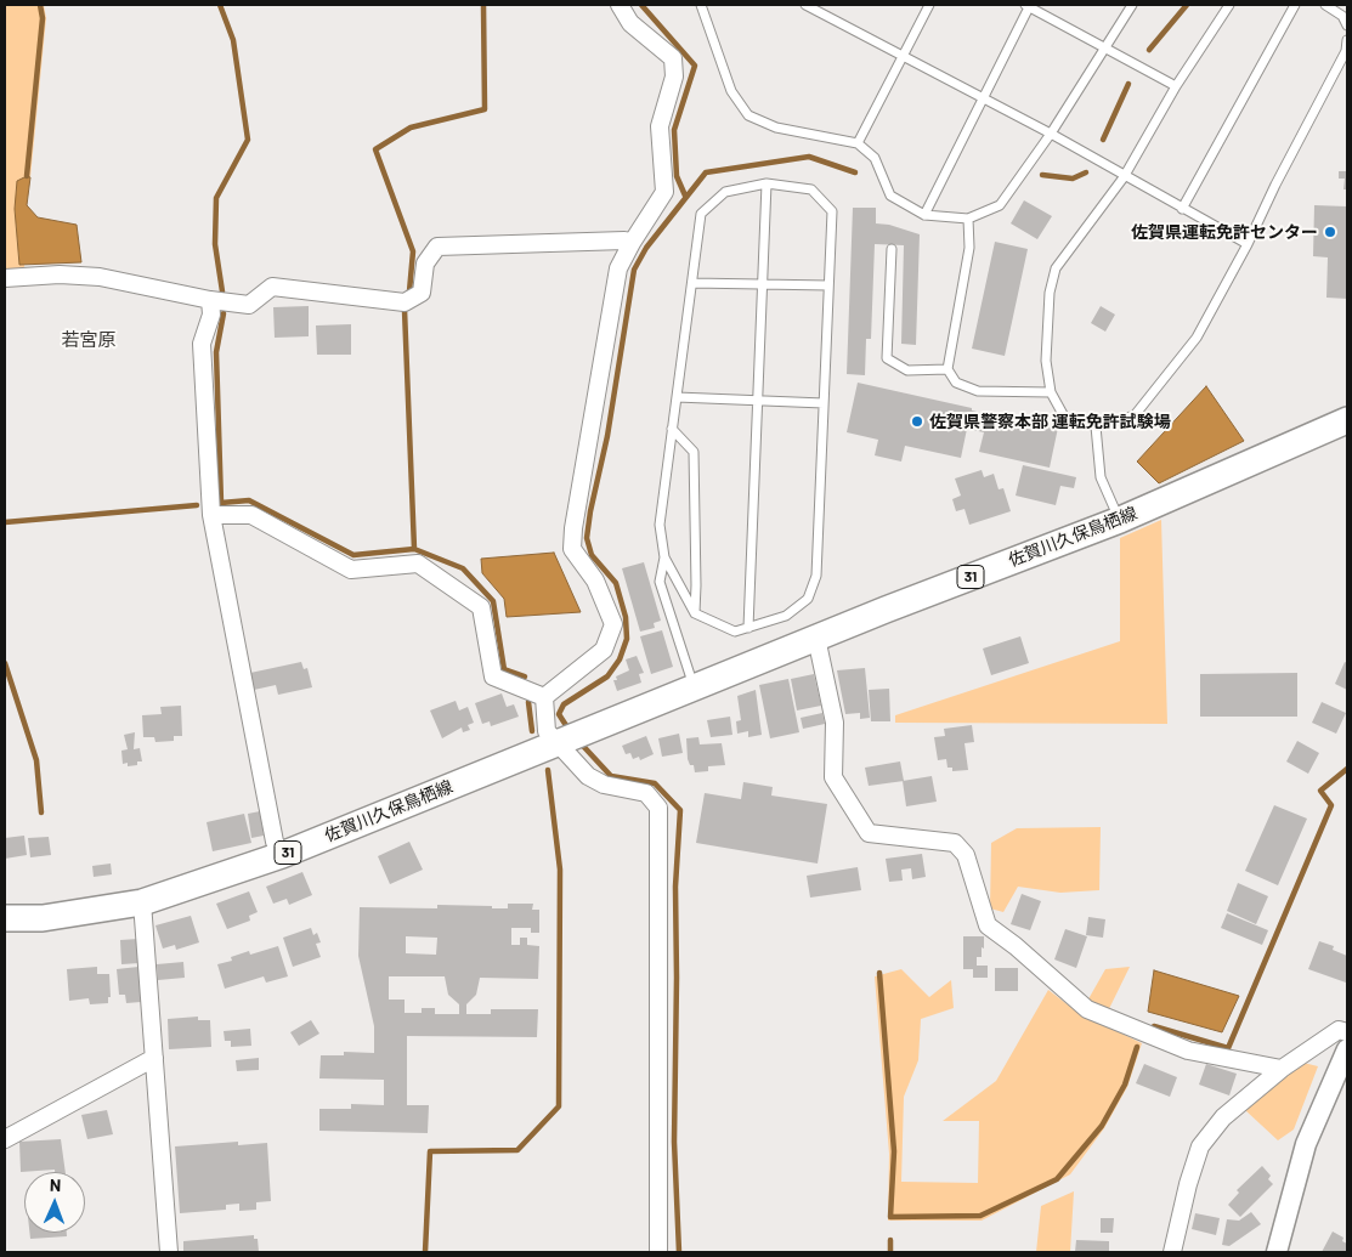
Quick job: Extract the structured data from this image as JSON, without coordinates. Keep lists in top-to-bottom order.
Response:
{
  "streets": {
    "main road": ["佐賀川久保鳥栖線", "31"]
  },
  "districts": ["若宮原"],
  "places": ["佐賀県運転免許センター", "佐賀県警察本部 運転免許試験場"],
  "north": "top"
}
